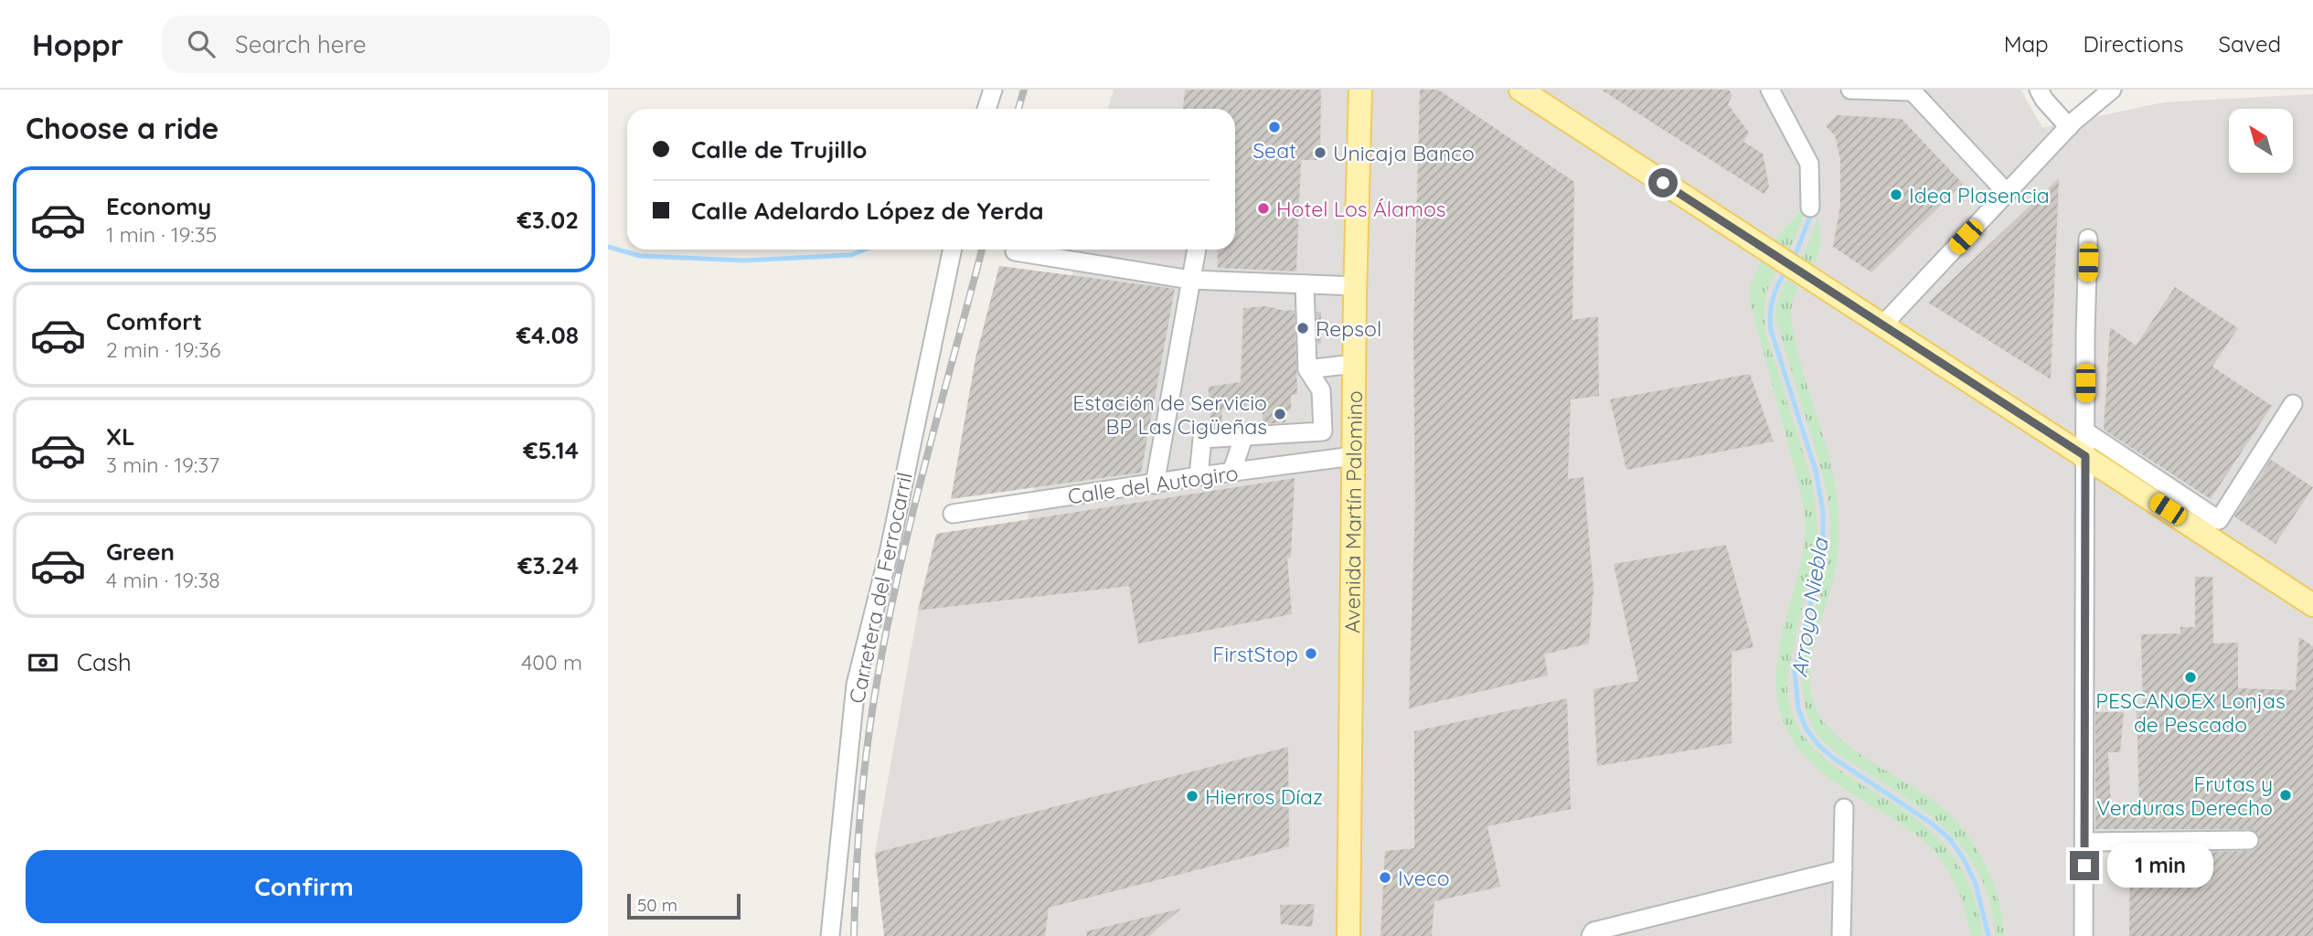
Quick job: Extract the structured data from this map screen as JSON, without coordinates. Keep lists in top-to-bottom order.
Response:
{
  "streets": {
    "main road": ["Avenida Martín Palomino"],
    "street": ["Calle del Autogiro", "Carretera del Ferrocarril"]
  },
  "crossings": [
    ["Calle del Autogiro", "Avenida Martín Palomino"]
  ],
  "water": ["Arroyo Niebla"],
  "places": [
    "Seat",
    "Unicaja Banco",
    "Idea Plasencia",
    "Hotel Los Álamos",
    "Repsol",
    "Estación de Servicio BP Las Cigüeñas",
    "FirstStop",
    "PESCANOEX Lonjas de Pescado",
    "Frutas y Verduras Derecho",
    "Hierros Díaz",
    "Iveco"
  ],
  "scale_bar": "50 m",
  "north": "top left",
  "page": {
    "header": "Hoppr",
    "search": "Search here",
    "nav": ["Map", "Directions", "Saved"],
    "heading": "Choose a ride",
    "banner": ["Calle de Trujillo", "Calle Adelardo López de Yerda"],
    "list": [
      {
        "name": "Economy",
        "note": "1 min · 19:35",
        "value": "€3.02"
      },
      {
        "name": "Comfort",
        "note": "2 min · 19:36",
        "value": "€4.08"
      },
      {
        "name": "XL",
        "note": "3 min · 19:37",
        "value": "€5.14"
      },
      {
        "name": "Green",
        "note": "4 min · 19:38",
        "value": "€3.24"
      }
    ],
    "pay": ["Cash", "400 m"],
    "buttons": "Confirm",
    "bubble": "1 min",
    "scale": "50 m"
  }
}
